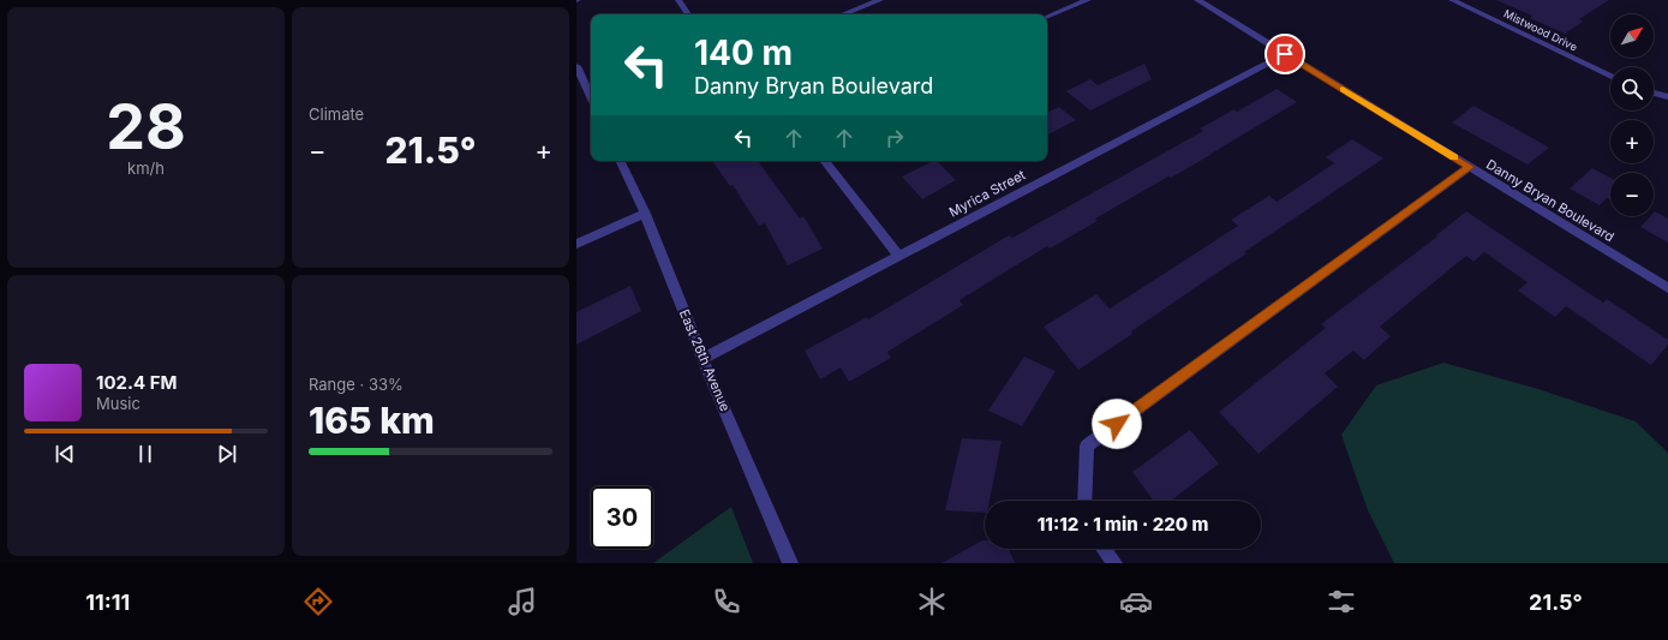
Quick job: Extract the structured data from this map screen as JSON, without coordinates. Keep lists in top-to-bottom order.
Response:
{
  "streets": {
    "street": [
      "Mistwood Drive",
      "Myrica Street",
      "Danny Bryan Boulevard",
      "East 26th Avenue"
    ]
  },
  "crossings": [
    ["Myrica Street", "Danny Bryan Boulevard"],
    ["Myrica Street", "East 26th Avenue"]
  ],
  "north": "top right",
  "page": {
    "tile": [
      ["28", "km/h"],
      "Climate",
      ["Range · 33%", "165 km"]
    ],
    "map_buttons": ["+", "−"],
    "turn": ["140 m", "Danny Bryan Boulevard"],
    "heat": ["−", "21.5°", "+"],
    "song": ["102.4 FM", "Music"],
    "limit": "30",
    "trip": "11:12 · 1 min · 220 m",
    "tabs": ["11:11", "21.5°"]
  }
}
